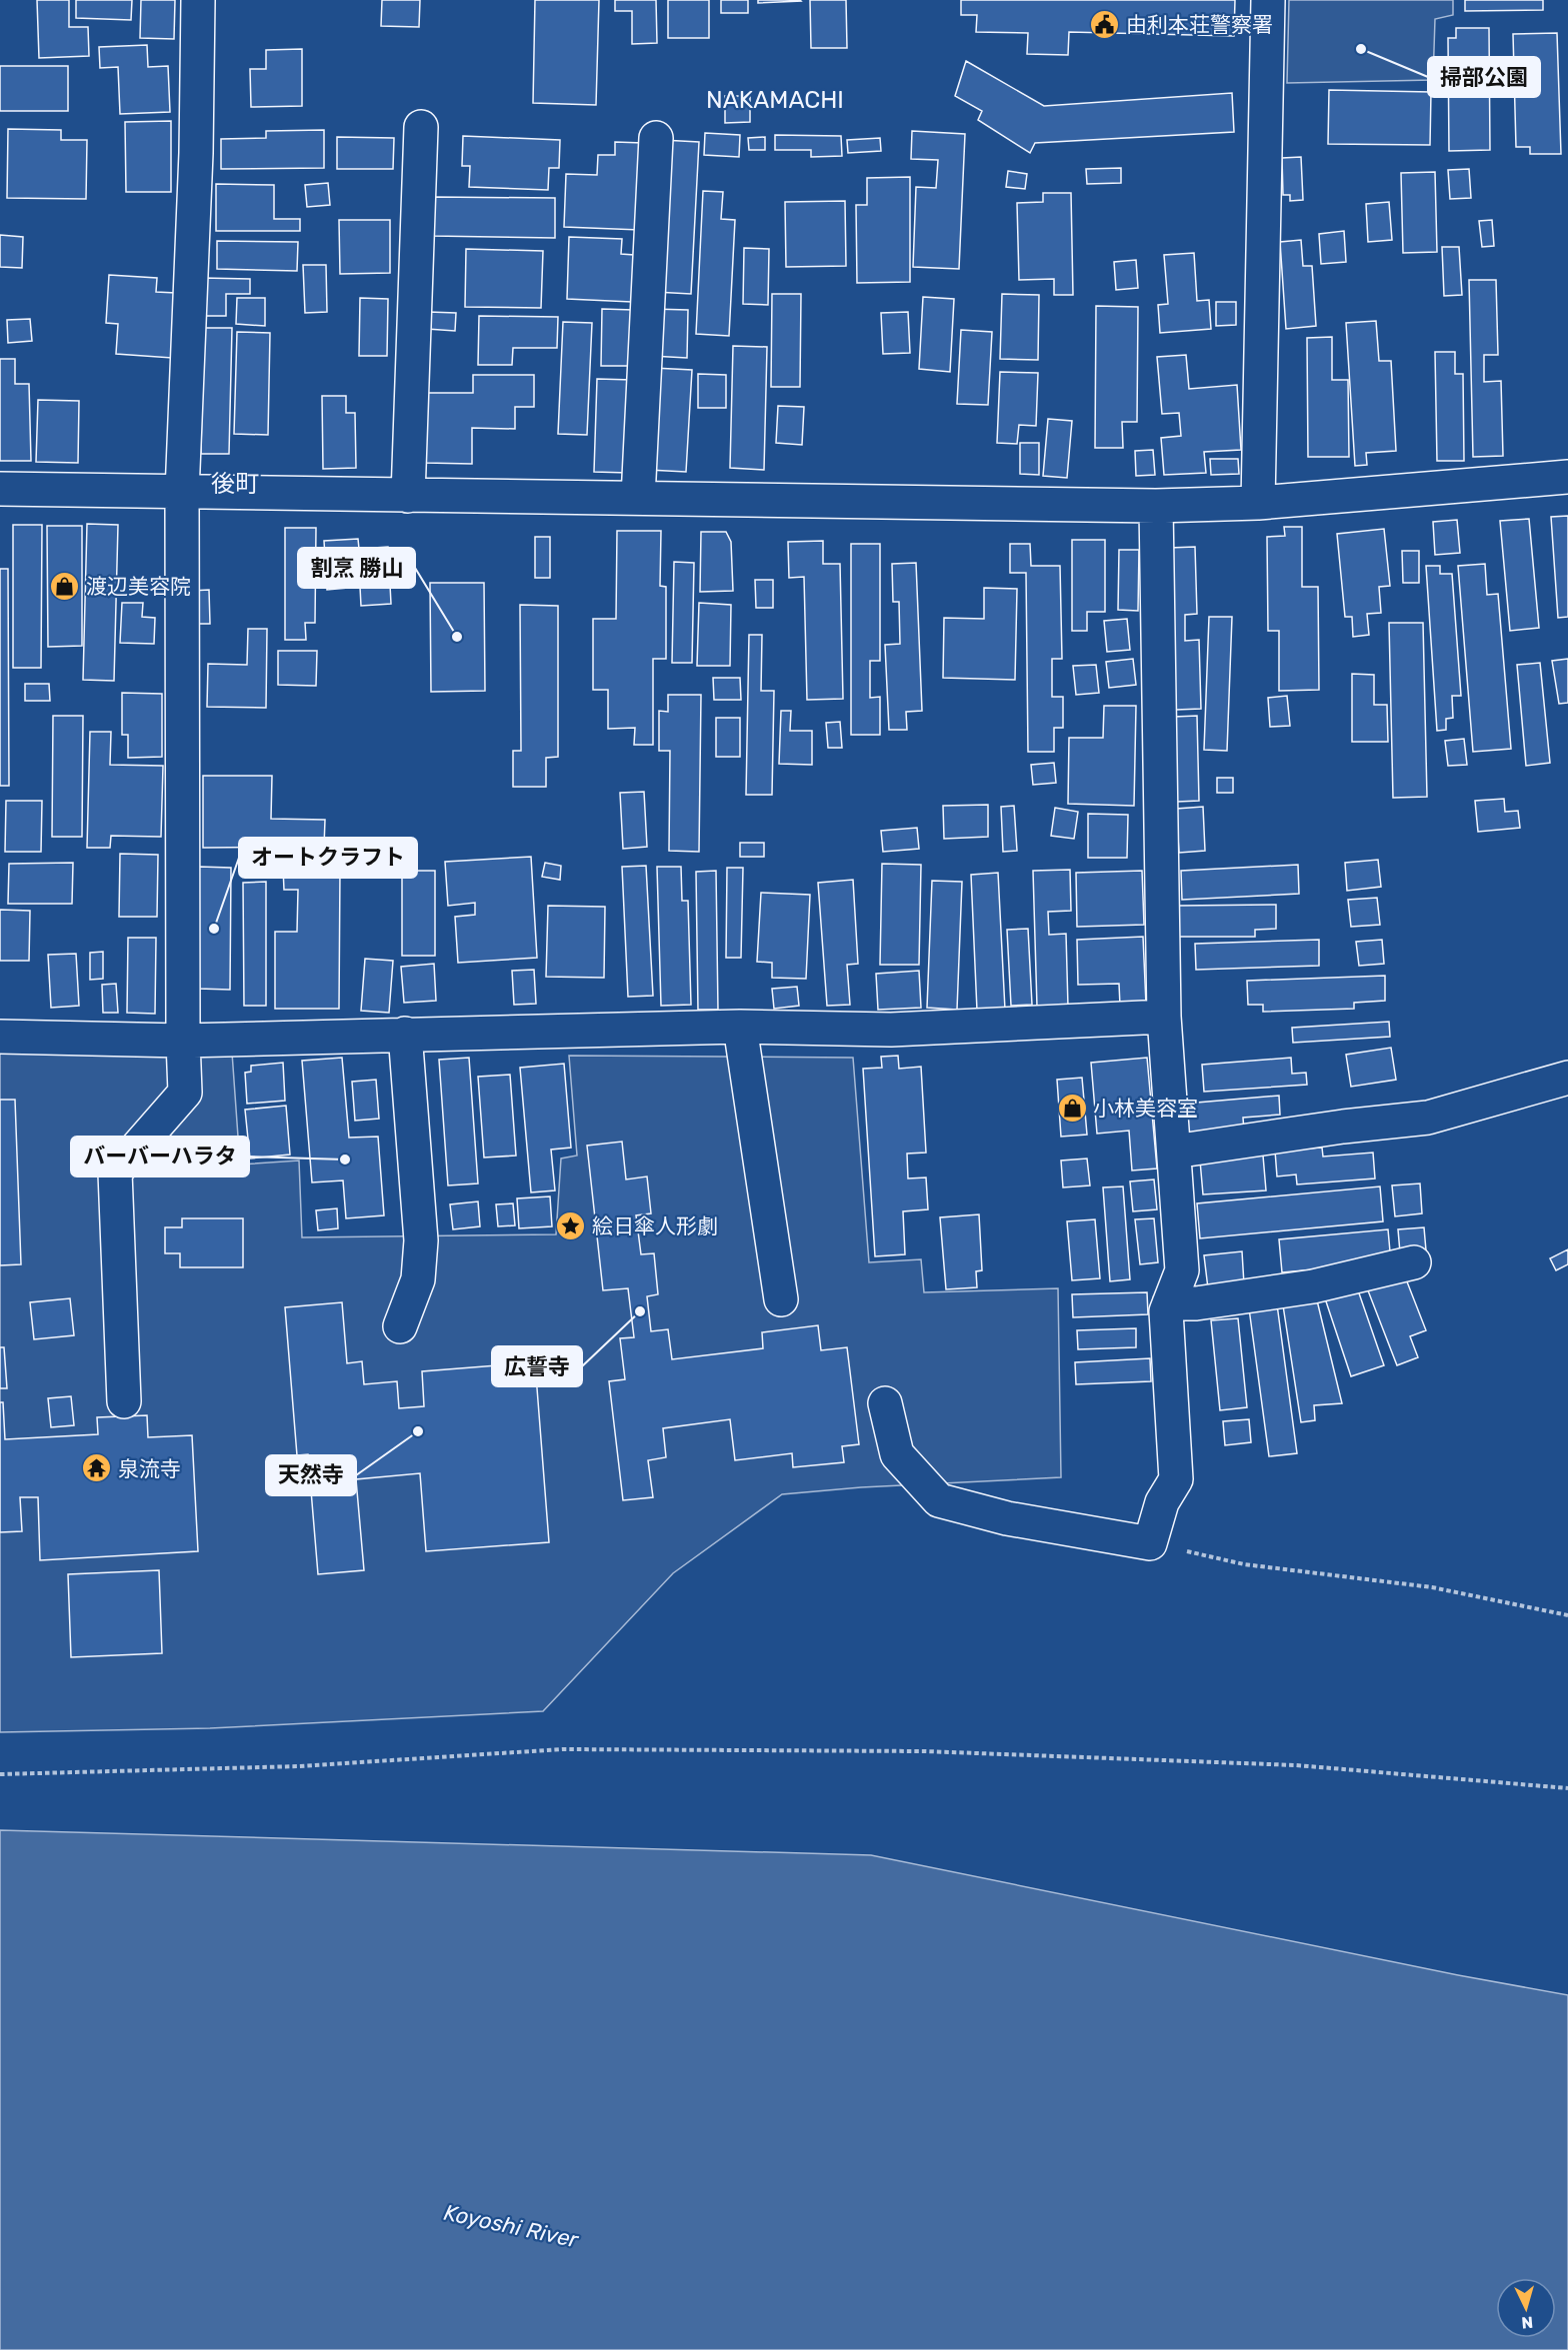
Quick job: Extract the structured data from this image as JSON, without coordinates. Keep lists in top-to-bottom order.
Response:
{
  "districts": ["NAKAMACHI", "後町"],
  "water": ["Koyoshi River"],
  "places": {
    "public building": ["由利本荘警察署"],
    "other": [
      "掃部公園",
      "割烹 勝山",
      "オートクラフト",
      "バーバーハラタ",
      "広誓寺",
      "天然寺"
    ],
    "shop": ["渡辺美容院", "小林美容室"],
    "place": ["絵日傘人形劇"],
    "temple": ["泉流寺"]
  },
  "north": "bottom"
}
